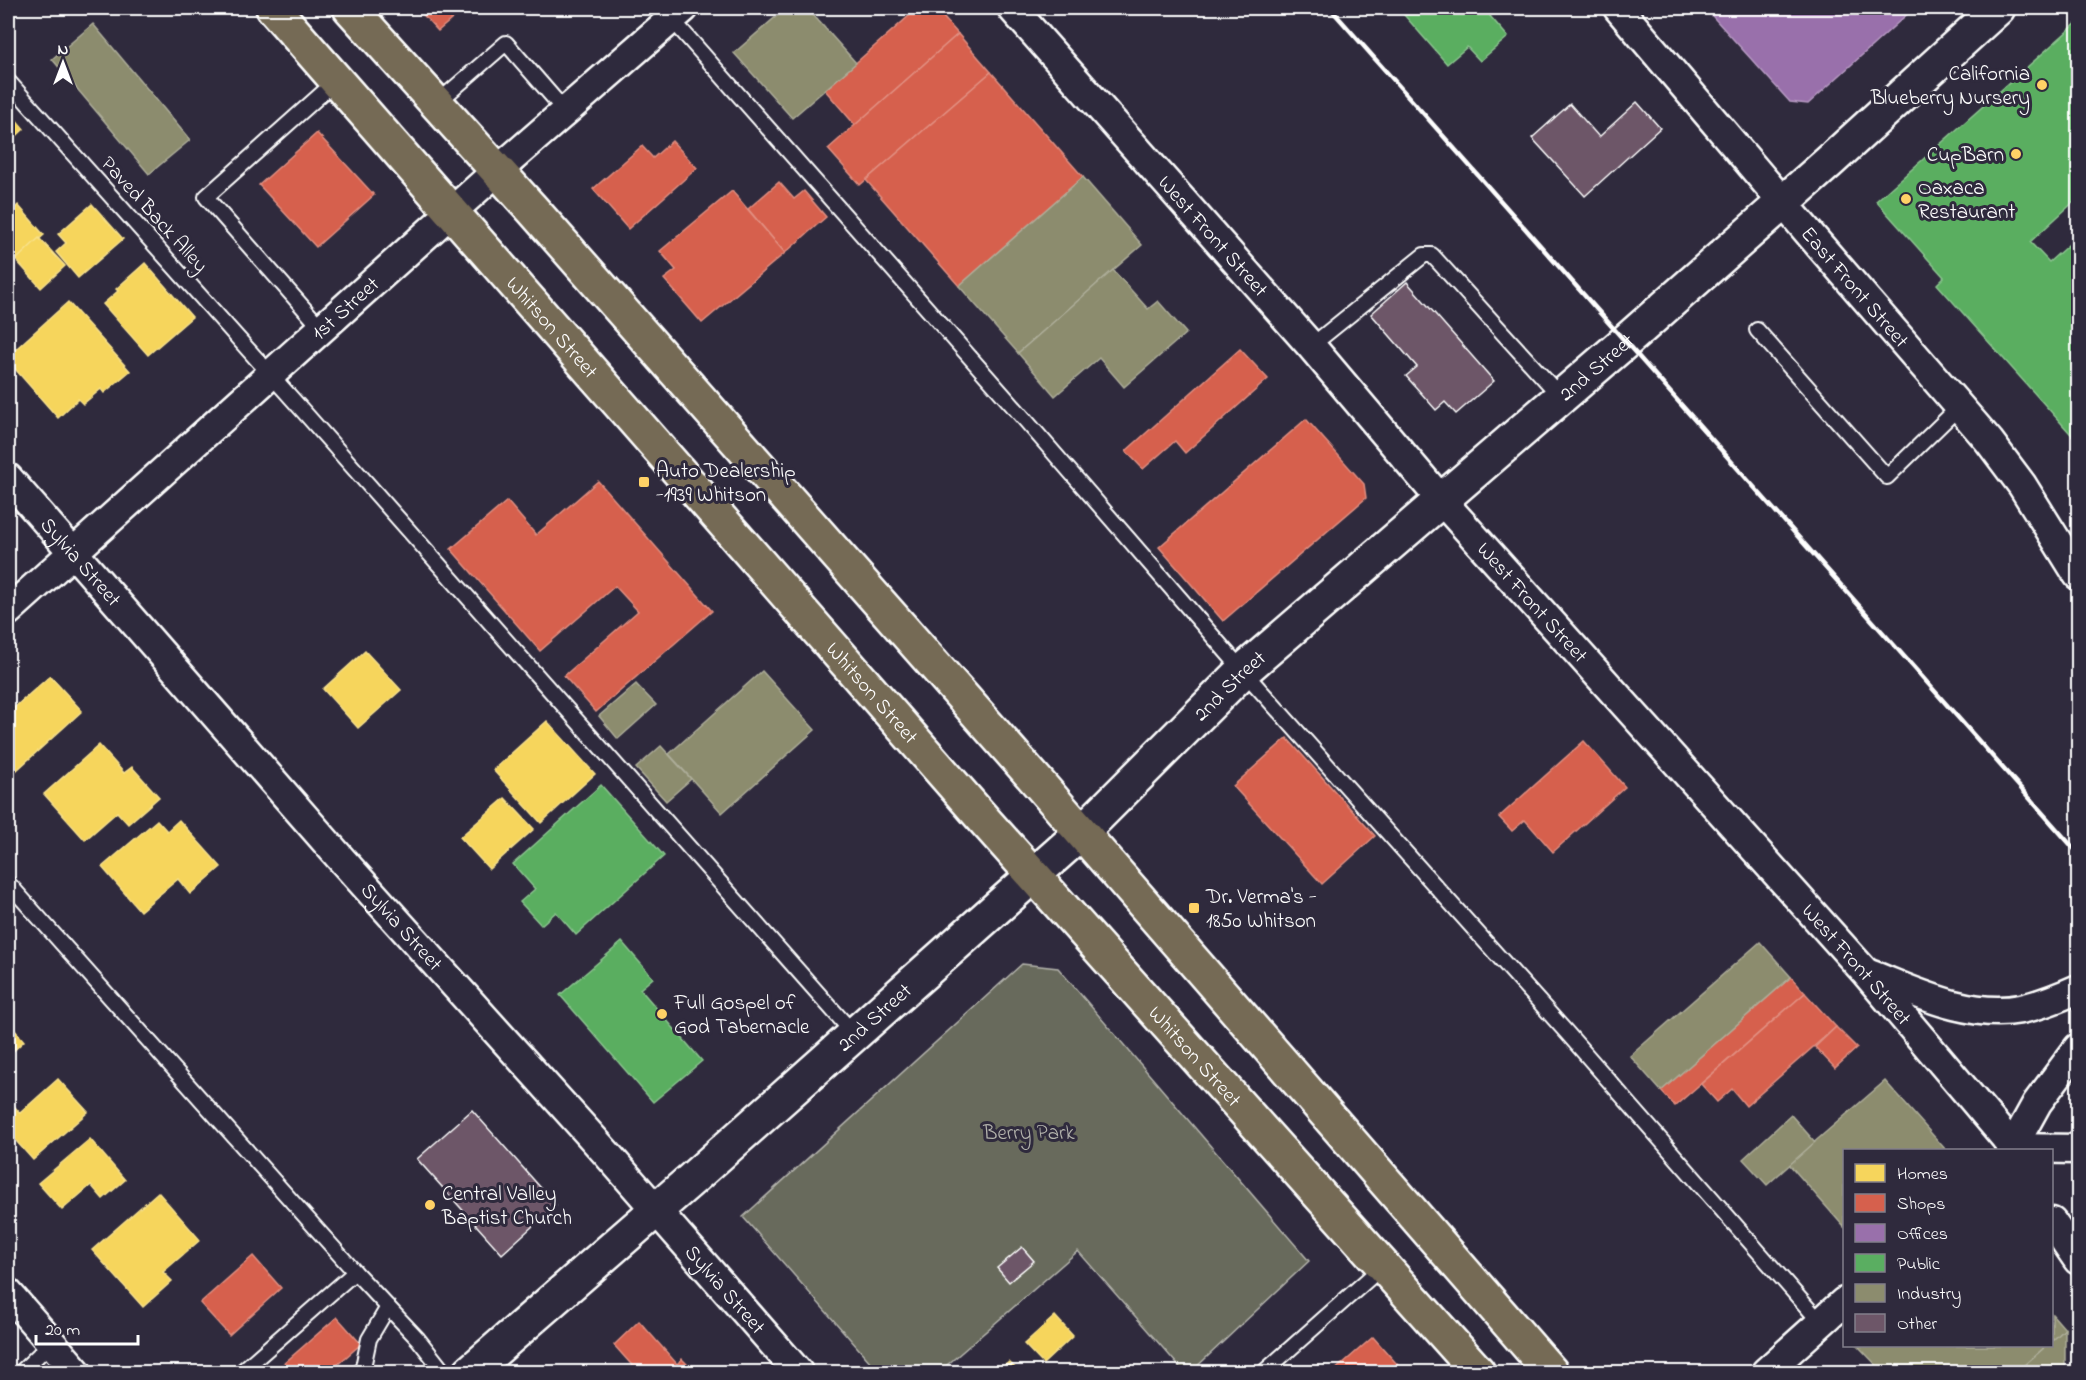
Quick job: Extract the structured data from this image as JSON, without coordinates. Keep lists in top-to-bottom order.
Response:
{
  "streets": {
    "main road": ["Whitson Street", "2nd Street"],
    "street": [
      "West Front Street",
      "East Front Street",
      "1st Street",
      "Sylvia Street"
    ],
    "lane": ["Paved Back Alley"]
  },
  "crossings": [
    ["Paved Back Alley", "1st Street"],
    ["Paved Back Alley", "2nd Street"],
    ["West Front Street", "2nd Street"],
    ["East Front Street", "2nd Street"],
    ["1st Street", "Whitson Street"],
    ["1st Street", "Sylvia Street"],
    ["Whitson Street", "2nd Street"],
    ["2nd Street", "Sylvia Street"]
  ],
  "parks": ["Berry Park"],
  "places": {
    "other": [
      "California Blueberry Nursery",
      "CupBarn",
      "Oaxaca Restaurant",
      "Full Gospel of God Tabernacle",
      "Central Valley Baptist Church"
    ],
    "transit": ["Auto Dealership -1939 Whitson", "Dr. Verma's - 1850 Whitson"]
  },
  "legend": [
    "Homes",
    "Shops",
    "Offices",
    "Public",
    "Industry",
    "Other"
  ],
  "scale_bar": "20 m",
  "north": "top"
}
